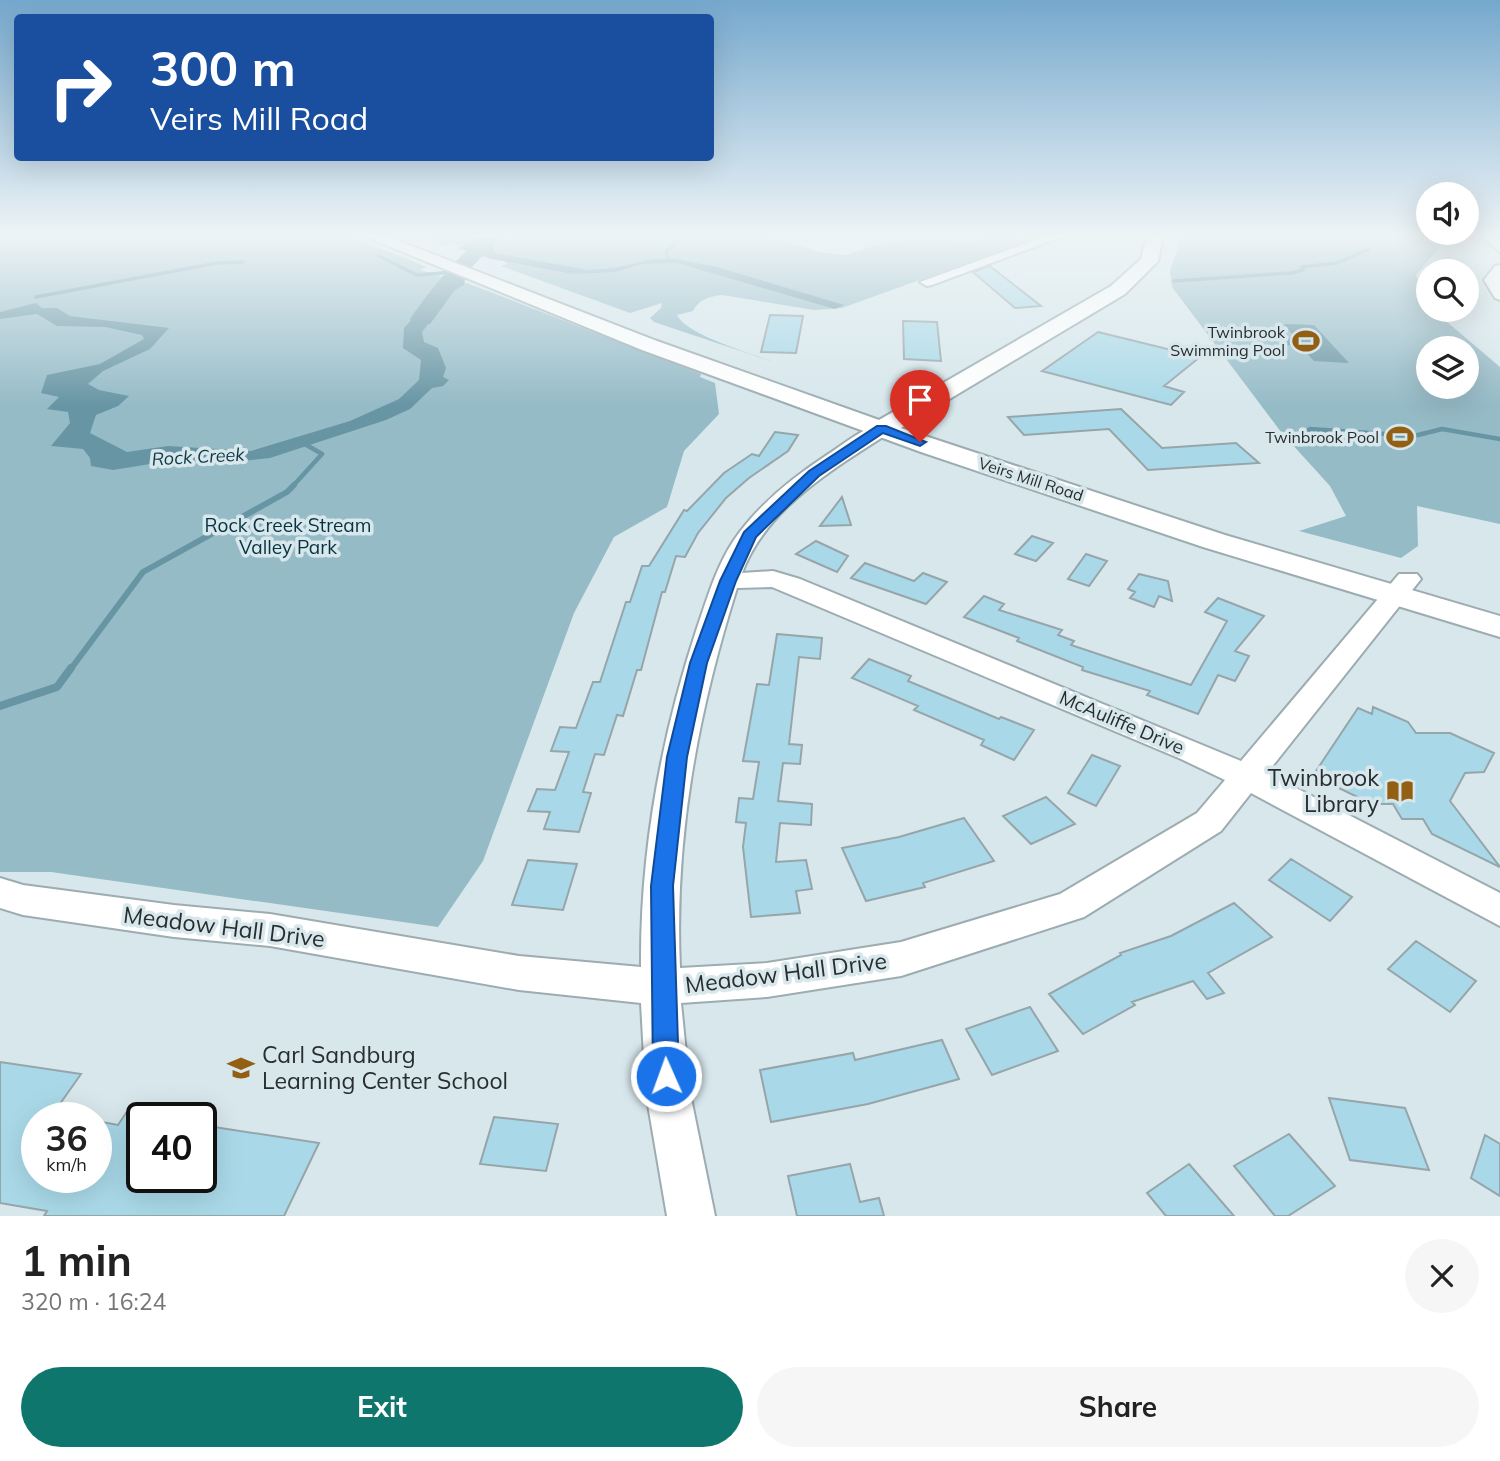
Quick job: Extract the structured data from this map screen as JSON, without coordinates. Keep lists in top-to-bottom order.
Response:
{
  "streets": {
    "main road": ["Veirs Mill Road"],
    "street": ["McAuliffe Drive", "Meadow Hall Drive"]
  },
  "crossings": [
    ["Veirs Mill Road", "Meadow Hall Drive"],
    ["McAuliffe Drive", "Meadow Hall Drive"]
  ],
  "water": ["Rock Creek"],
  "parks": ["Rock Creek Stream Valley Park"],
  "places": {
    "sports": ["Twinbrook Swimming Pool", "Twinbrook Pool"],
    "library": ["Twinbrook Library"],
    "school or university": ["Carl Sandburg Learning Center School"]
  },
  "page": {
    "turn": ["300 m", "Veirs Mill Road"],
    "speed": "36 km/h",
    "limit": "40",
    "heading": ["1 min", "320 m · 16:24"],
    "buttons": ["Exit", "Share"]
  }
}
